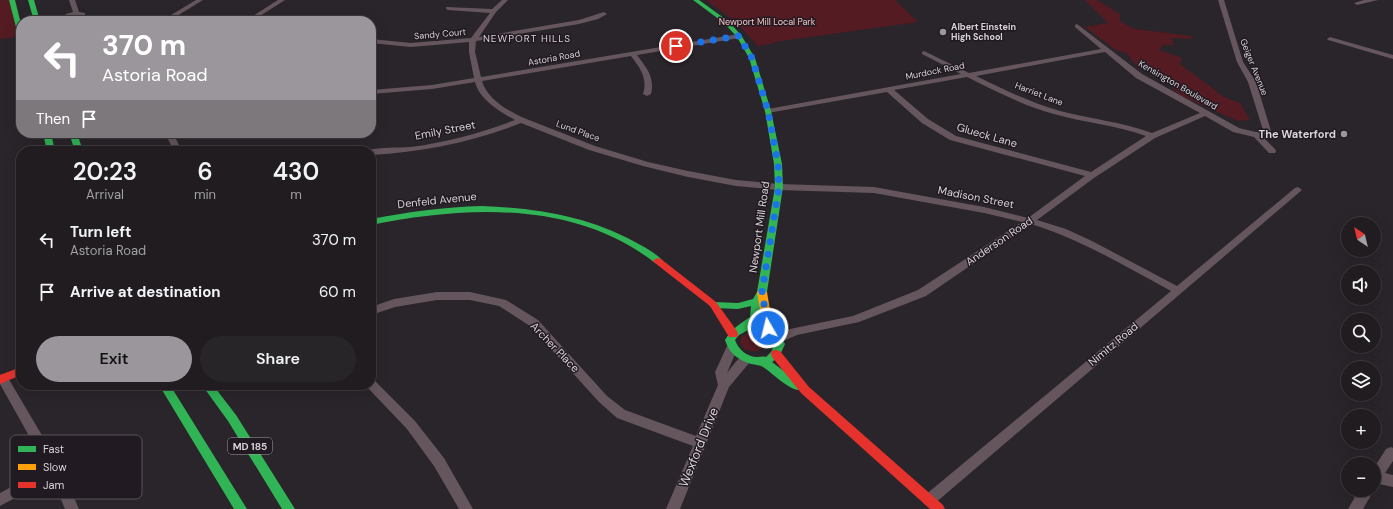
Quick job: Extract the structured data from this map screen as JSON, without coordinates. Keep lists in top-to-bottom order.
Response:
{
  "streets": {
    "street": [
      "Sandy Court",
      "Astoria Road",
      "Geiger Avenue",
      "Murdock Road",
      "Kensington Boulevard",
      "Harriet Lane",
      "Emily Street",
      "Lund Place",
      "Glueck Lane",
      "Madison Street",
      "Denfeld Avenue",
      "Newport Mill Road",
      "Anderson Road",
      "Nimitz Road",
      "Archer Place",
      "MD 185",
      "Wexford Drive"
    ]
  },
  "crossings": [
    ["Sandy Court", "Lund Place"],
    ["Astoria Road", "Lund Place"],
    ["Astoria Road", "Newport Mill Road"],
    ["Geiger Avenue", "Kensington Boulevard"],
    ["Murdock Road", "Kensington Boulevard"],
    ["Murdock Road", "Harriet Lane"],
    ["Murdock Road", "Glueck Lane"],
    ["Murdock Road", "Newport Mill Road"],
    ["Kensington Boulevard", "Anderson Road"],
    ["Harriet Lane", "Anderson Road"],
    ["Emily Street", "Lund Place"],
    ["Lund Place", "Madison Street"],
    ["Lund Place", "Newport Mill Road"],
    ["Glueck Lane", "Anderson Road"],
    ["Madison Street", "Newport Mill Road"],
    ["Madison Street", "Anderson Road"],
    ["Madison Street", "Nimitz Road"],
    ["Denfeld Avenue", "Newport Mill Road"],
    ["Denfeld Avenue", "Anderson Road"],
    ["Denfeld Avenue", "Wexford Drive"],
    ["Newport Mill Road", "Anderson Road"],
    ["Newport Mill Road", "Wexford Drive"],
    ["Anderson Road", "Wexford Drive"],
    ["Archer Place", "Wexford Drive"]
  ],
  "districts": ["NEWPORT HILLS"],
  "parks": ["Newport Mill Local Park"],
  "places": ["Albert Einstein High School", "The Waterford"],
  "legend": ["Fast", "Slow", "Jam"],
  "north": "top left",
  "page": {
    "turn": ["370 m", "Astoria Road"],
    "then": "Then",
    "eta": [
      "20:23",
      "Arrival",
      "6",
      "min",
      "430",
      "m"
    ],
    "list": [
      {
        "name": "Turn left",
        "note": "Astoria Road",
        "value": "370 m"
      },
      {
        "name": "Arrive at destination",
        "value": "60 m"
      }
    ],
    "map_buttons": ["+", "−"],
    "buttons": ["Exit", "Share"]
  }
}
